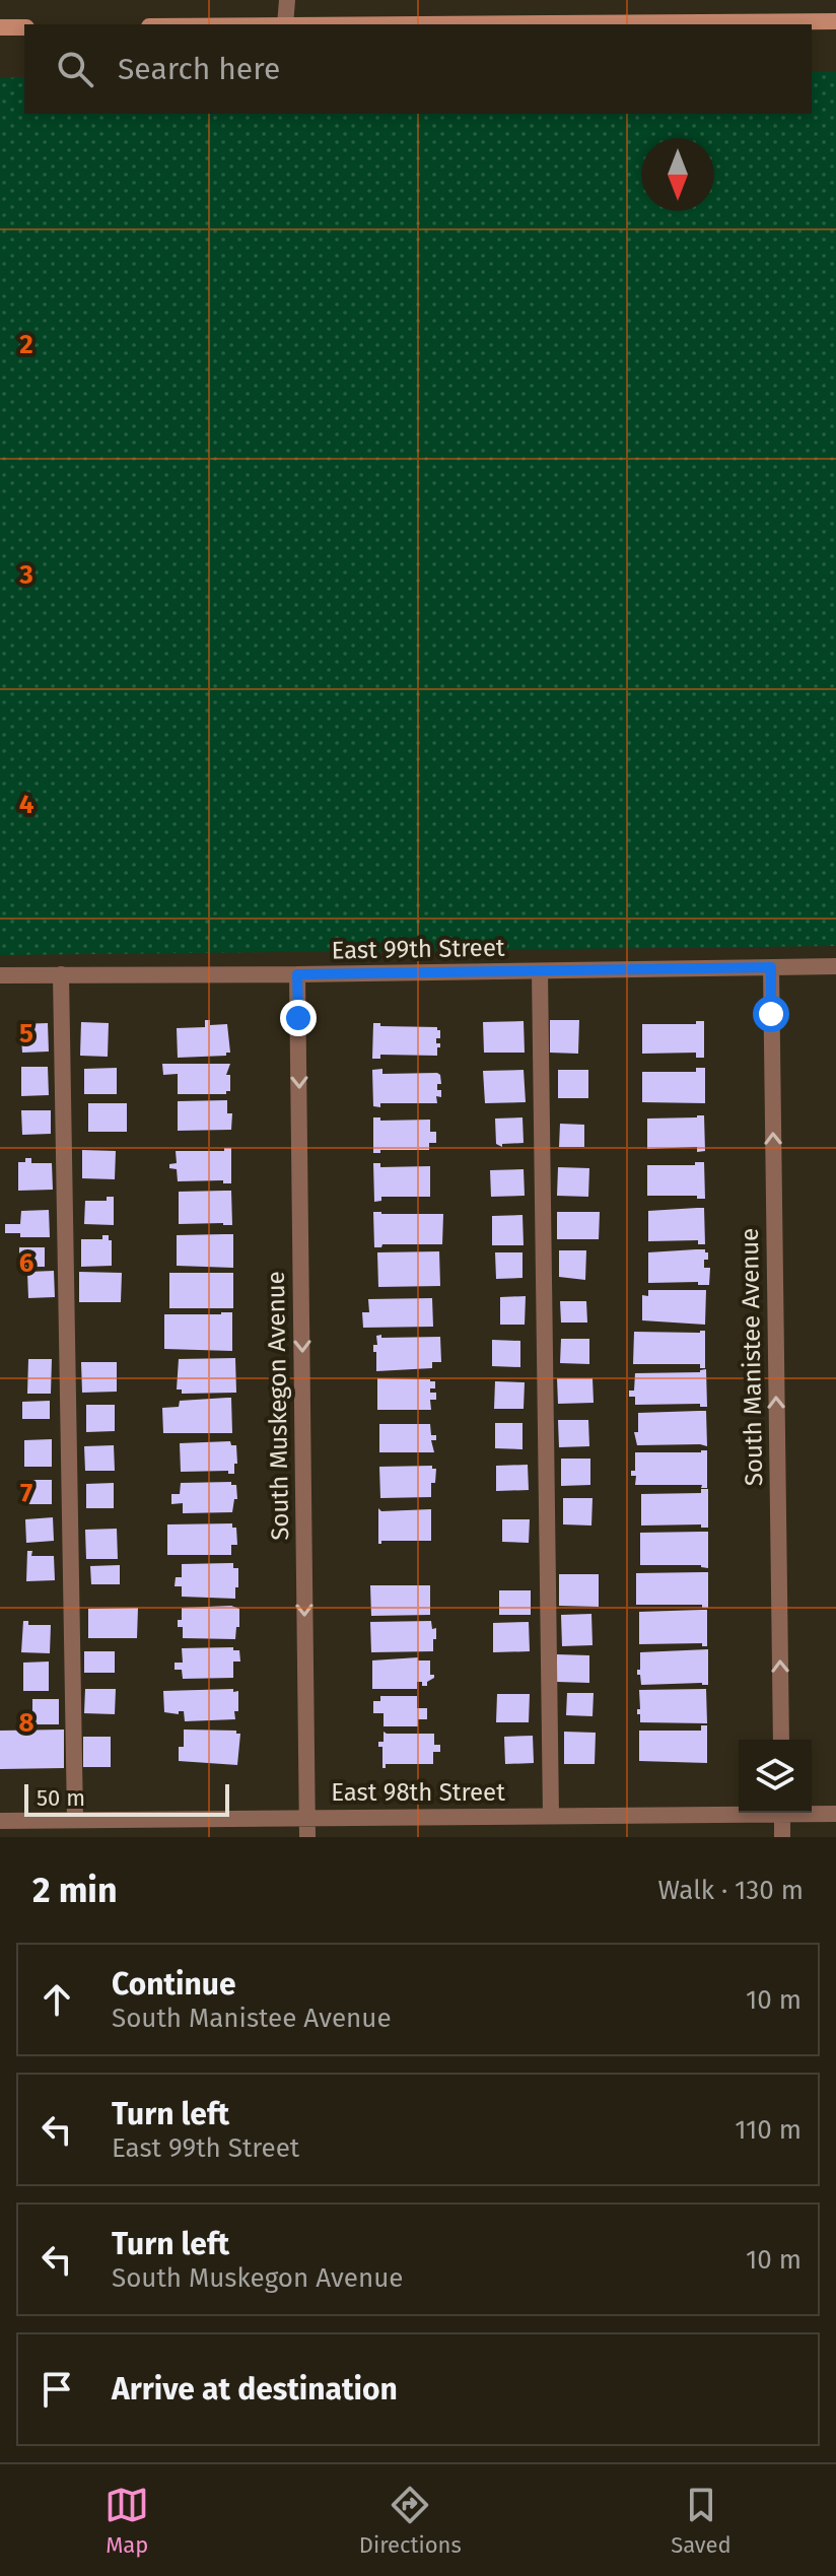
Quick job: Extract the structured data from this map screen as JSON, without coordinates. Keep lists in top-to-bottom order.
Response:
{
  "streets": {
    "street": [
      "East 99th Street",
      "South Manistee Avenue",
      "South Muskegon Avenue",
      "East 98th Street"
    ]
  },
  "crossings": [
    ["East 99th Street", "South Manistee Avenue"],
    ["East 99th Street", "South Muskegon Avenue"],
    ["South Muskegon Avenue", "East 98th Street"]
  ],
  "one_way": ["South Manistee Avenue", "South Muskegon Avenue"],
  "scale_bar": "50 m",
  "north": "bottom",
  "page": {
    "search": "Search here",
    "scale": "50 m",
    "heading": ["2 min", "Walk · 130 m"],
    "list": [
      ["Continue", "South Manistee Avenue", "10 m"],
      ["Turn left", "East 99th Street", "110 m"],
      ["Turn left", "South Muskegon Avenue", "10 m"],
      "Arrive at destination"
    ],
    "nav": ["Map", "Directions", "Saved"]
  },
  "grid": {
    "rows": [
      "2",
      "3",
      "4",
      "5",
      "6",
      "7",
      "8"
    ]
  }
}
